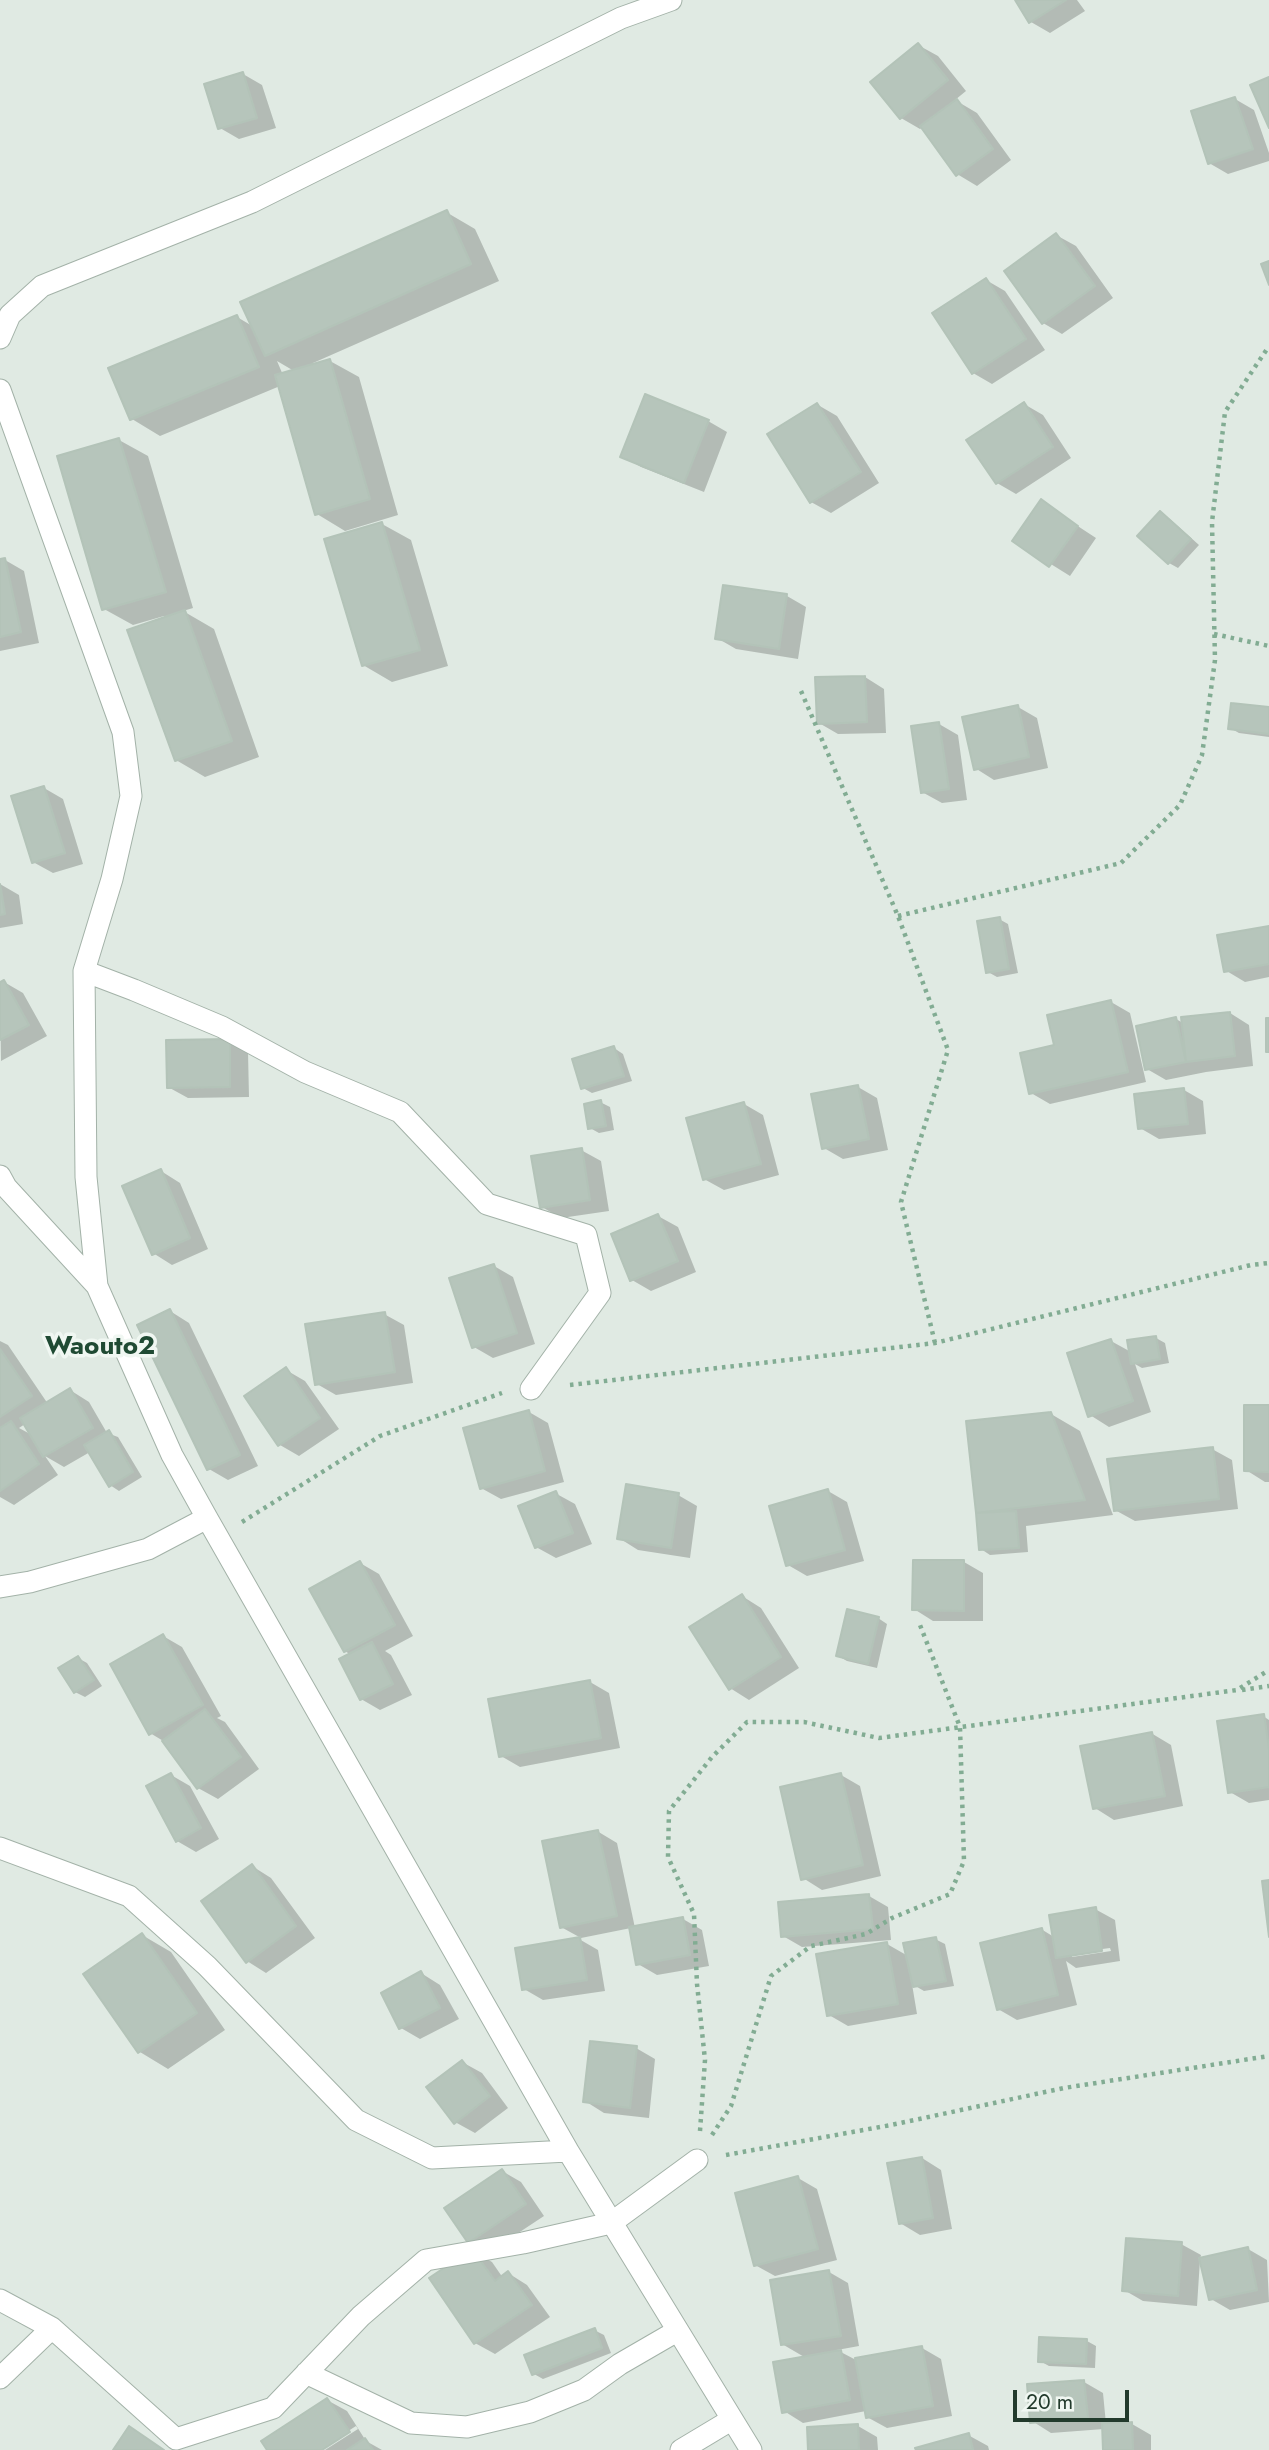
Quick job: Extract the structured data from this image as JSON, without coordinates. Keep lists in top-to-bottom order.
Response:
{
  "districts": ["Waouto2"],
  "scale_bar": "20 m"
}
